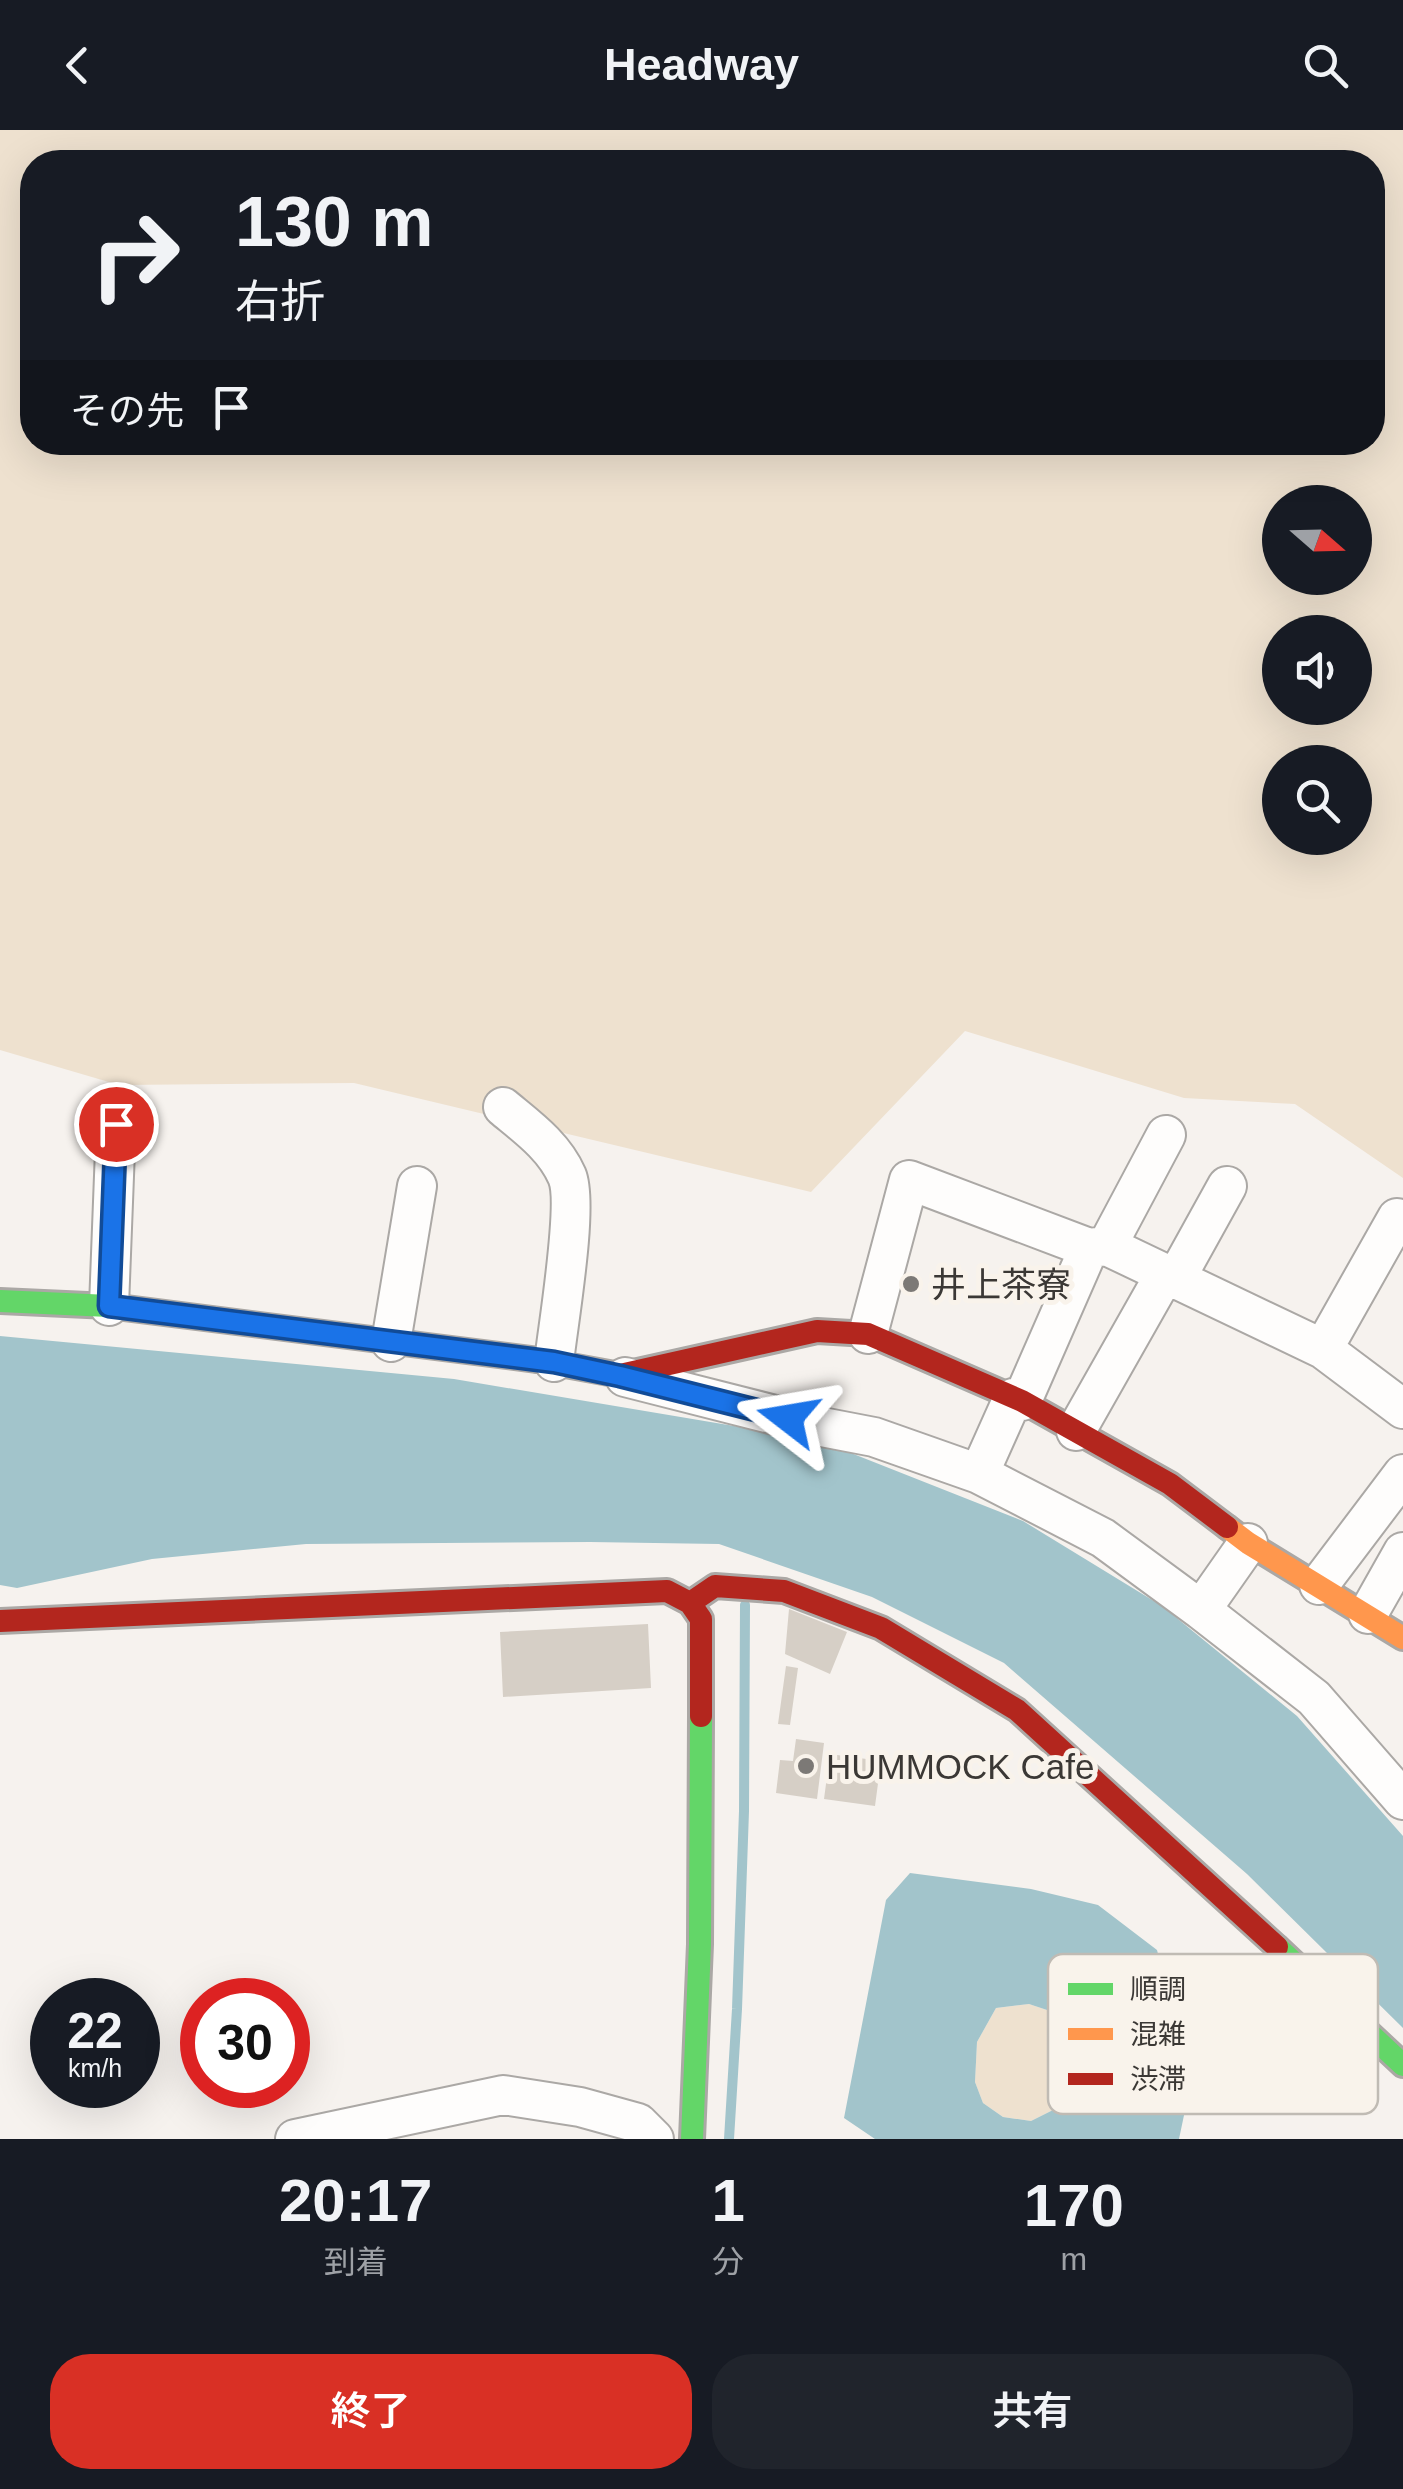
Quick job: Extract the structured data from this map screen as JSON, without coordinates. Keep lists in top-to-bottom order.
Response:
{
  "places": ["井上茶寮", "HUMMOCK Cafe"],
  "legend": ["順調", "混雑", "渋滞"],
  "north": "right",
  "page": {
    "header": "Headway",
    "turn": ["130 m", "右折"],
    "then": "その先",
    "speed": "22 km/h",
    "limit": "30",
    "eta": [
      "20:17",
      "到着",
      "1",
      "分",
      "170",
      "m"
    ],
    "buttons": ["終了", "共有"]
  }
}
